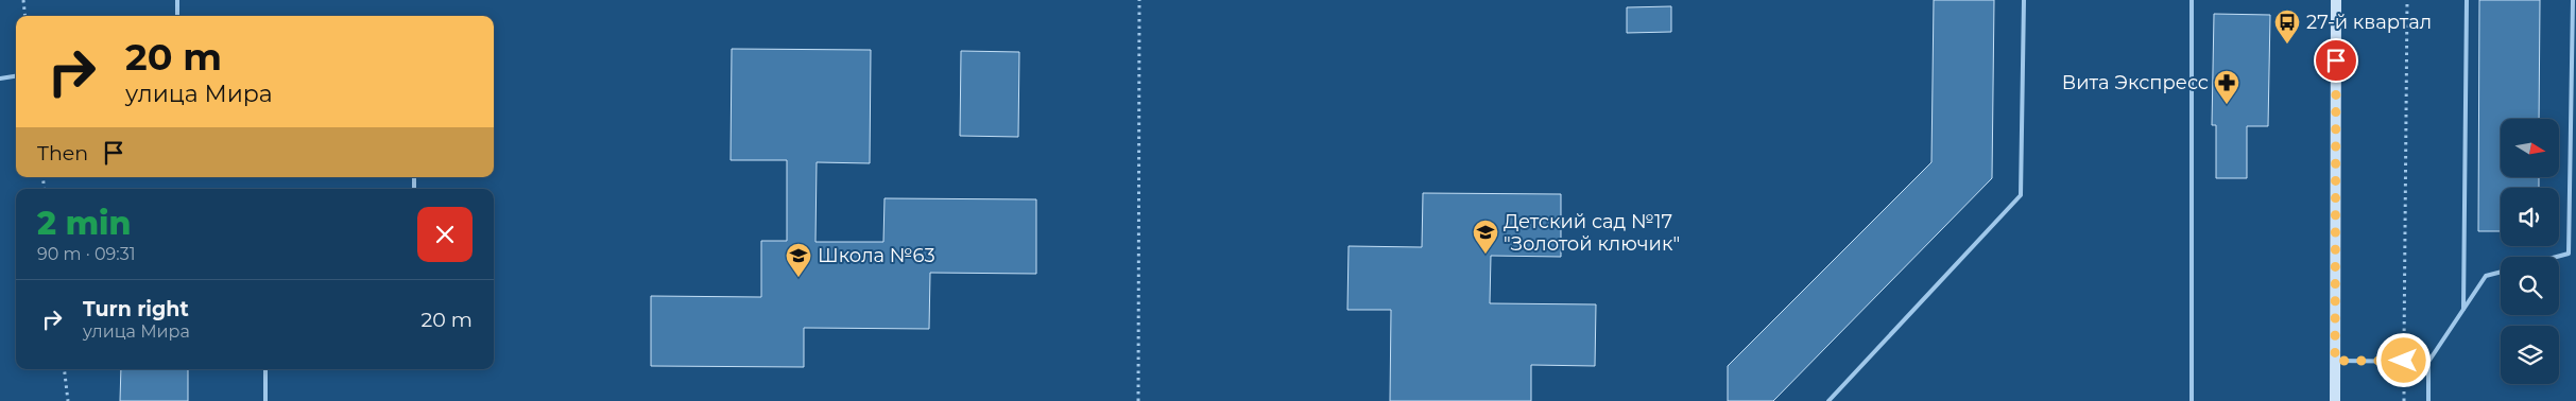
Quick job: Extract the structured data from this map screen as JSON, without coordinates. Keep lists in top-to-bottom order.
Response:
{
  "places": {
    "bus stop": ["27-й квартал"],
    "pharmacy": ["Вита Экспресс"],
    "school or university": ["Детский сад №17 \"Золотой ключик\"", "Школа №63"]
  },
  "north": "right",
  "page": {
    "turn": ["20 m", "улица Мира"],
    "then": "Then",
    "heading": ["2 min", "90 m · 09:31"],
    "list": [
      {
        "name": "Turn right",
        "note": "улица Мира",
        "value": "20 m"
      }
    ]
  }
}
